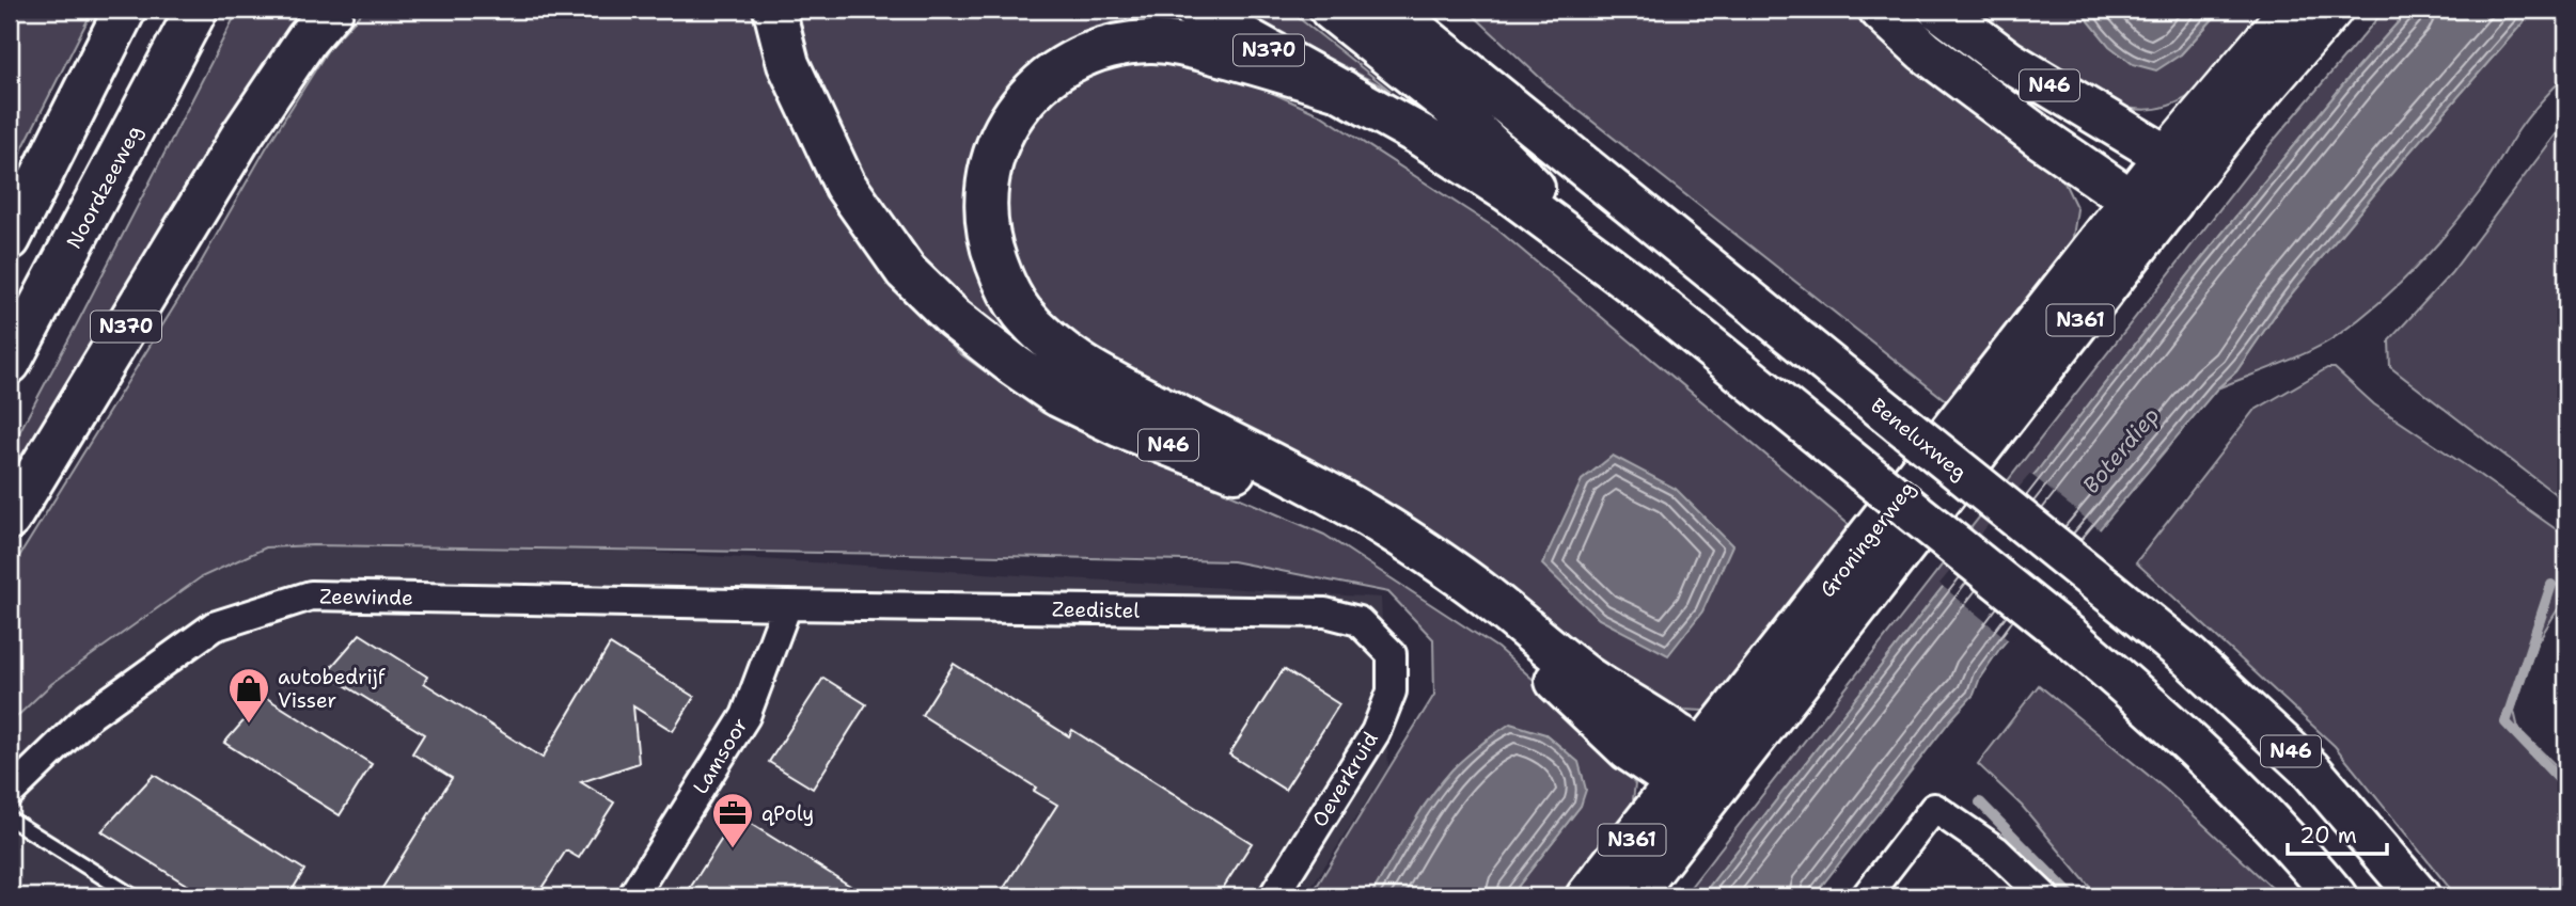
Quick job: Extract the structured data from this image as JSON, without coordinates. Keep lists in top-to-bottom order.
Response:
{
  "streets": {
    "main road": [
      "N370",
      "N46",
      "Noordzeeweg",
      "N361",
      "Beneluxweg",
      "Groningerweg"
    ],
    "street": [
      "Zeewinde",
      "Zeedistel",
      "Lamsoor",
      "Oeverkruid"
    ]
  },
  "crossings": [
    ["N370", "N46"],
    ["N46", "Beneluxweg"],
    ["N46", "Groningerweg"],
    ["Zeewinde", "Zeedistel"],
    ["Zeewinde", "Lamsoor"],
    ["Zeedistel", "Lamsoor"],
    ["Zeedistel", "Oeverkruid"]
  ],
  "water": ["Boterdiep"],
  "places": {
    "shop": ["autobedrijf Visser"],
    "office": ["qPoly"]
  },
  "scale_bar": "20 m"
}
